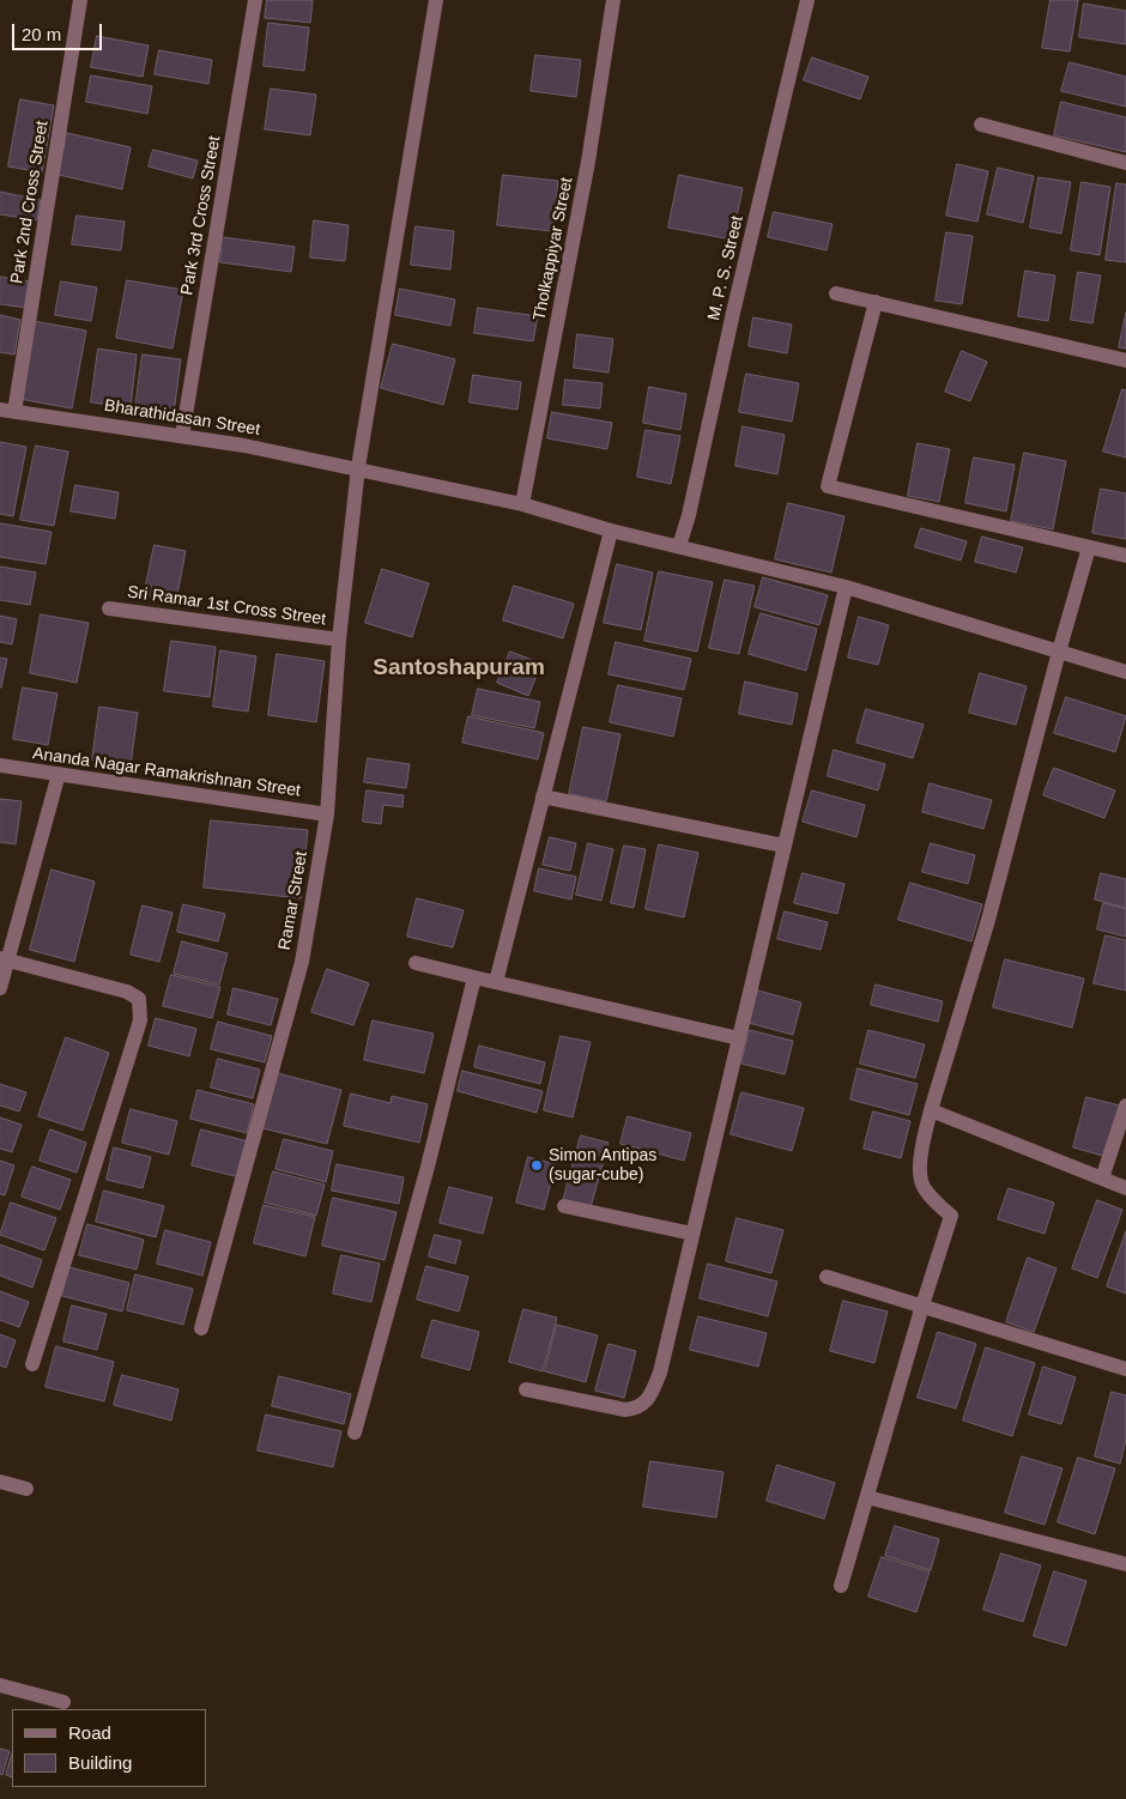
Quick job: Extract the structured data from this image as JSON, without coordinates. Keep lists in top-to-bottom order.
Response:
{
  "streets": {
    "street": [
      "Park 2nd Cross Street",
      "Park 3rd Cross Street",
      "Tholkappiyar Street",
      "M. P. S. Street",
      "Bharathidasan Street",
      "Sri Ramar 1st Cross Street",
      "Ananda Nagar Ramakrishnan Street",
      "Ramar Street"
    ]
  },
  "crossings": [
    ["Park 2nd Cross Street", "Bharathidasan Street"],
    ["Park 3rd Cross Street", "Bharathidasan Street"],
    ["Tholkappiyar Street", "Bharathidasan Street"],
    ["M. P. S. Street", "Bharathidasan Street"],
    ["Bharathidasan Street", "Ramar Street"],
    ["Sri Ramar 1st Cross Street", "Ramar Street"],
    ["Ananda Nagar Ramakrishnan Street", "Ramar Street"]
  ],
  "districts": ["Santoshapuram"],
  "places": ["Simon Antipas (sugar-cube)"],
  "legend": ["Road", "Building"],
  "scale_bar": "20 m"
}
